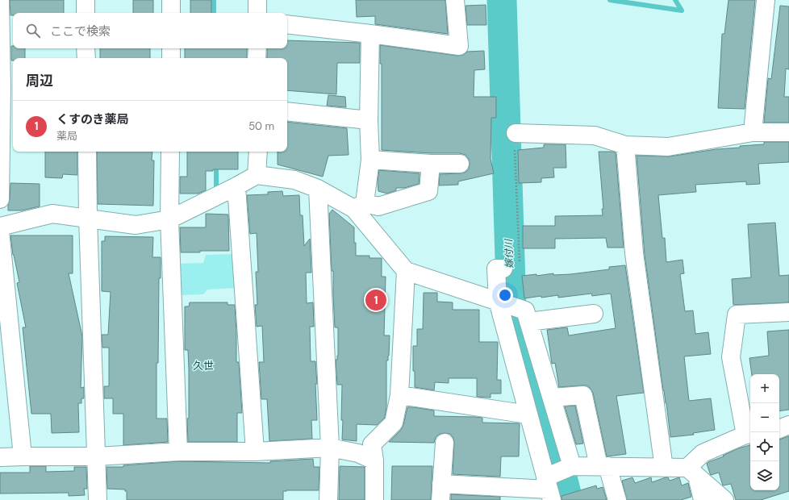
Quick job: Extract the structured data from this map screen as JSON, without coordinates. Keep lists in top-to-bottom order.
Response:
{
  "districts": ["久世"],
  "water": ["嫁付川"],
  "page": {
    "search": "ここで検索",
    "heading": "周辺",
    "list": [
      {
        "mark": "1",
        "name": "くすのき薬局",
        "note": "薬局",
        "value": "50 m"
      }
    ],
    "pins": "1",
    "map_buttons": ["+", "−"]
  }
}
